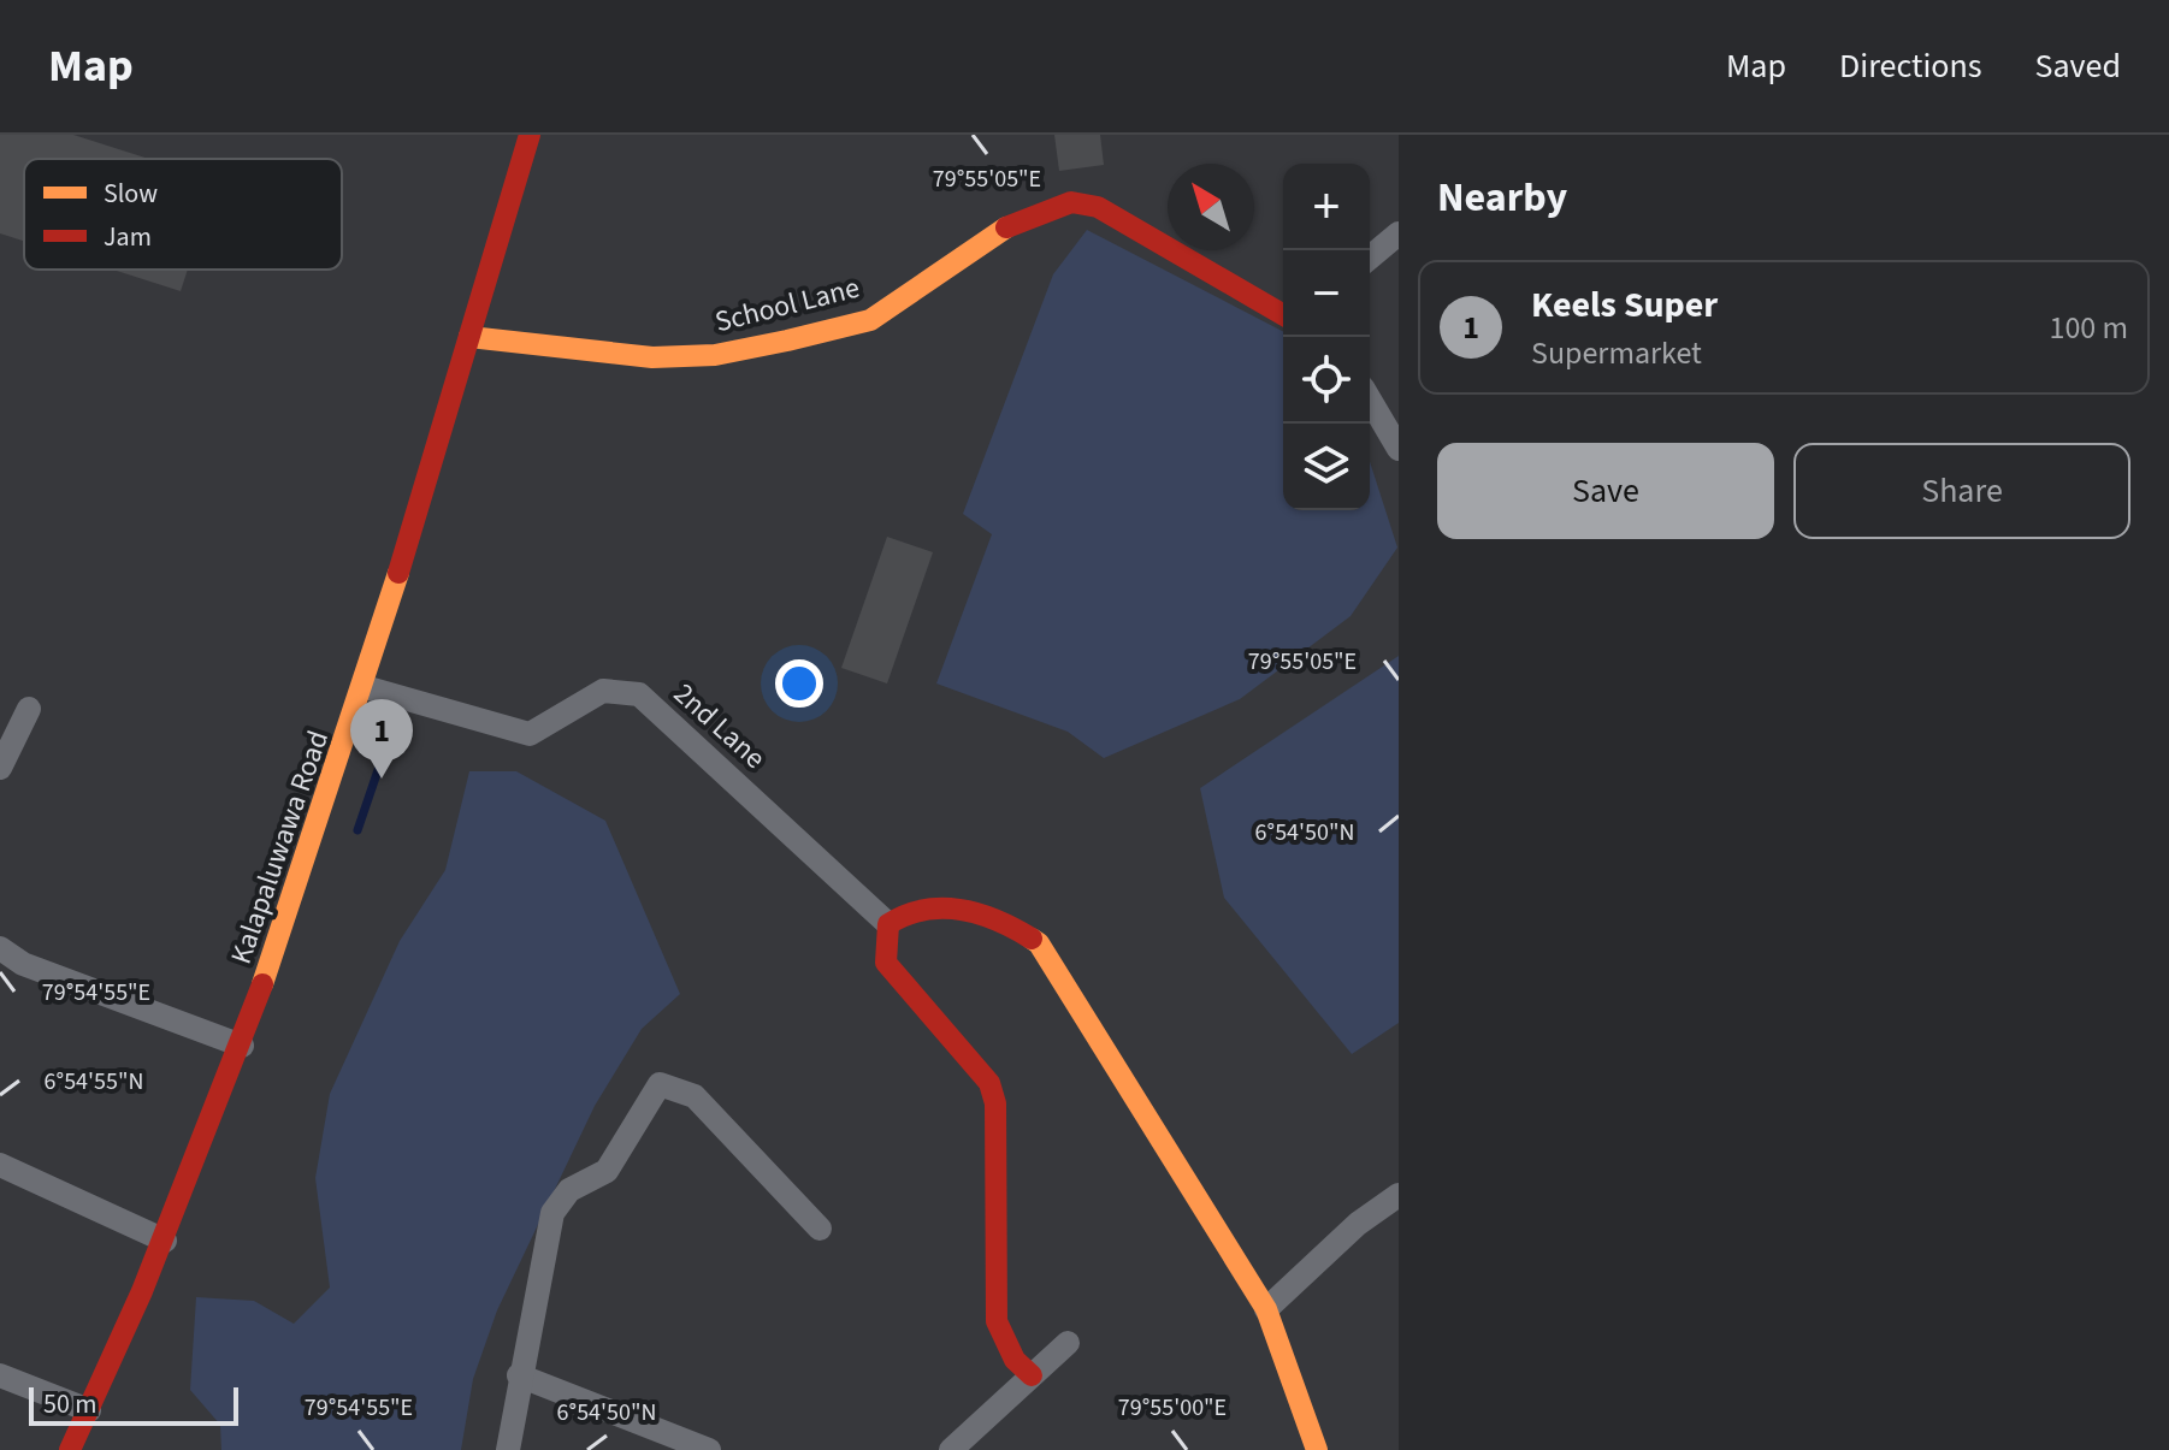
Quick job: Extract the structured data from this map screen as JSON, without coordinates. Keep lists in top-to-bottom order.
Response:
{
  "streets": {
    "street": ["School Lane", "2nd Lane", "Kalapaluwawa Road"]
  },
  "crossings": [
    ["School Lane", "Kalapaluwawa Road"],
    ["2nd Lane", "Kalapaluwawa Road"]
  ],
  "legend": ["Slow", "Jam"],
  "scale_bar": "50 m",
  "north": "top left",
  "page": {
    "header": "Map",
    "nav": ["Map", "Directions", "Saved"],
    "heading": "Nearby",
    "map_buttons": ["+", "−"],
    "list": [
      {
        "mark": "1",
        "name": "Keels Super",
        "note": "Supermarket",
        "value": "100 m"
      }
    ],
    "buttons": ["Save", "Share"],
    "pins": "1",
    "scale": "50 m"
  },
  "coordinates": [
    "79°55'05\"E",
    "6°54'50\"N",
    "79°54'55\"E",
    "6°54'55\"N",
    "79°55'00\"E"
  ]
}
